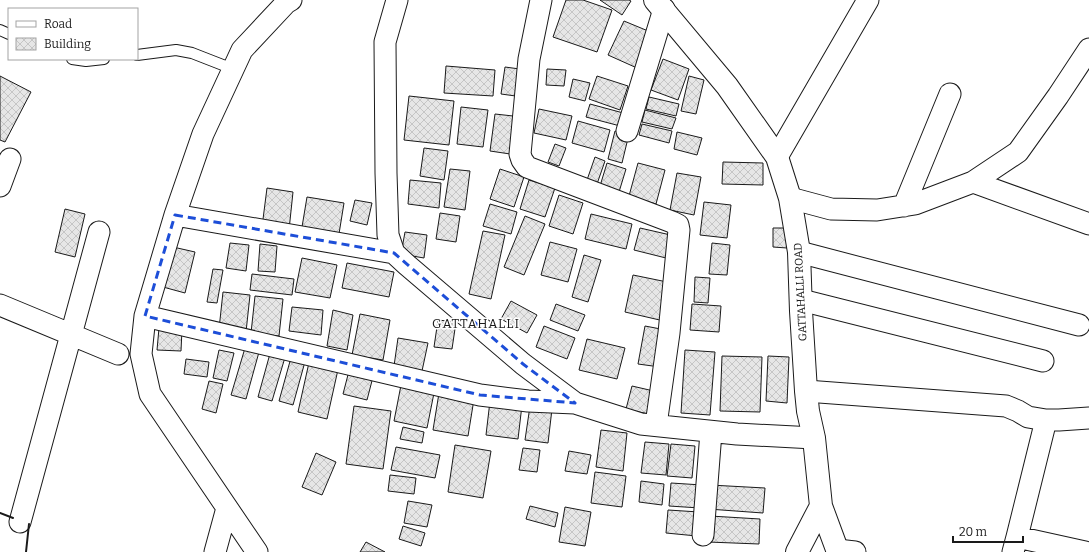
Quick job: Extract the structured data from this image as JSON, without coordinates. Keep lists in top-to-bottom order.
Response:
{
  "streets": {
    "main road": ["GATTAHALLI ROAD"]
  },
  "districts": ["GATTAHALLI"],
  "legend": ["Road", "Building"],
  "scale_bar": "20 m"
}
